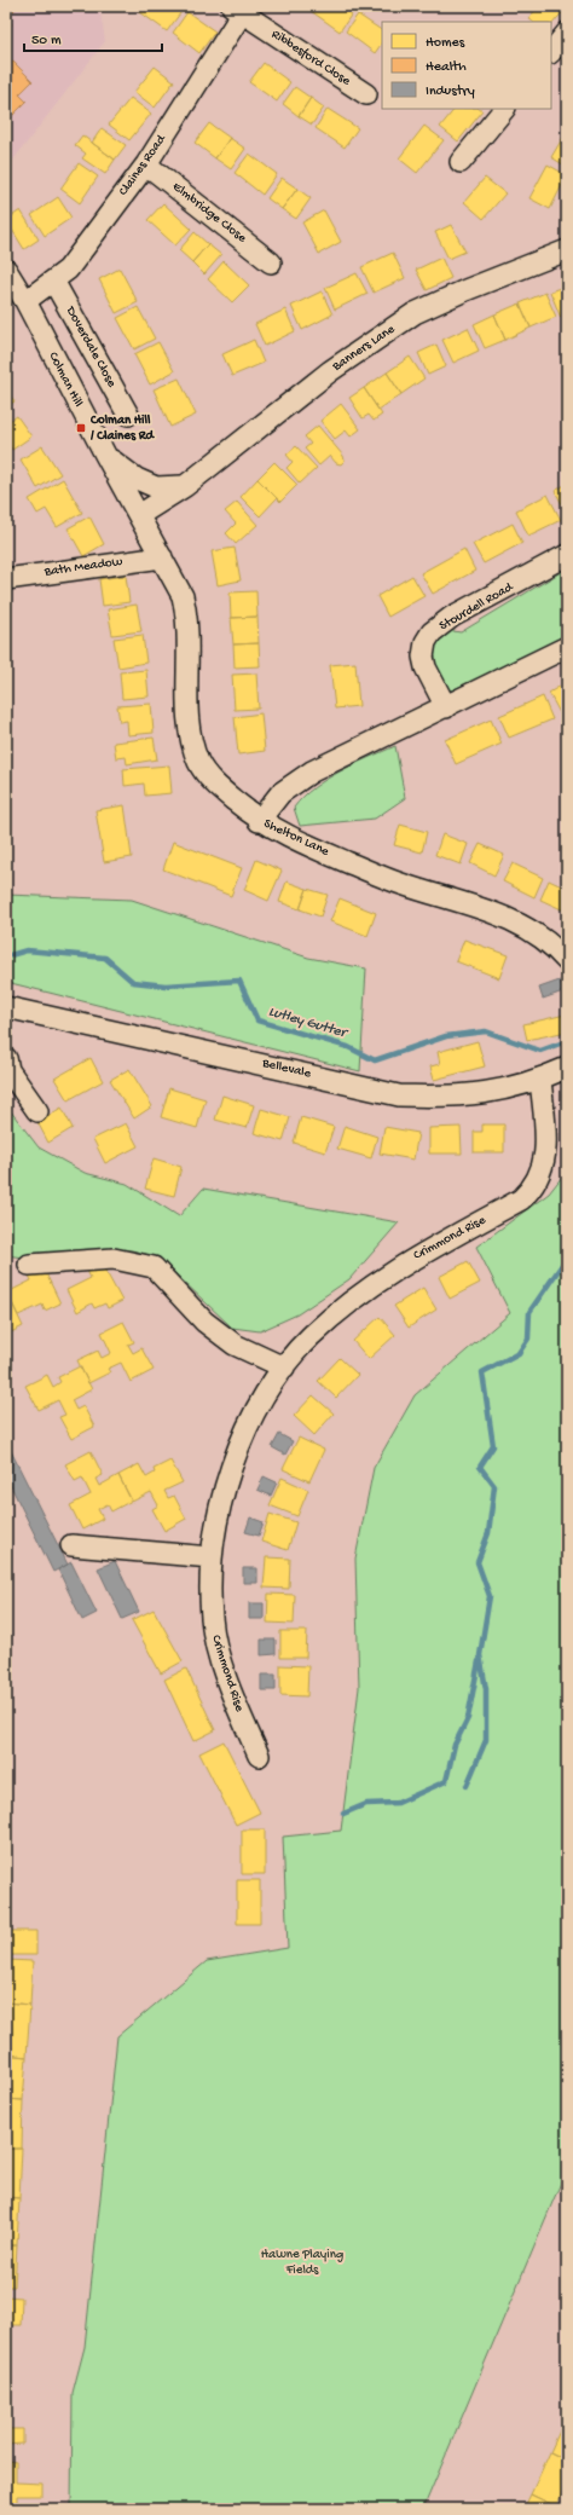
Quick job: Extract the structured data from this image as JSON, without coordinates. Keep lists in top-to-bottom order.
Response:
{
  "streets": {
    "street": [
      "Ribbesford Close",
      "Claines Road",
      "Elmbridge Close",
      "Doverdale Close",
      "Banners Lane",
      "Colman Hill",
      "Bath Meadow",
      "Stourdell Road",
      "Shelton Lane",
      "Bellevale",
      "Crimmond Rise"
    ]
  },
  "crossings": [
    ["Ribbesford Close", "Claines Road"],
    ["Claines Road", "Elmbridge Close"],
    ["Claines Road", "Doverdale Close"],
    ["Claines Road", "Colman Hill"],
    ["Banners Lane", "Colman Hill"],
    ["Banners Lane", "Shelton Lane"],
    ["Colman Hill", "Shelton Lane"],
    ["Bath Meadow", "Shelton Lane"],
    ["Bellevale", "Crimmond Rise"]
  ],
  "water": ["Lutley Gutter"],
  "parks": ["Hawne Playing Fields"],
  "places": {
    "transit": ["Colman Hill / Claines Rd"]
  },
  "legend": ["Homes", "Health", "Industry"],
  "scale_bar": "50 m"
}
